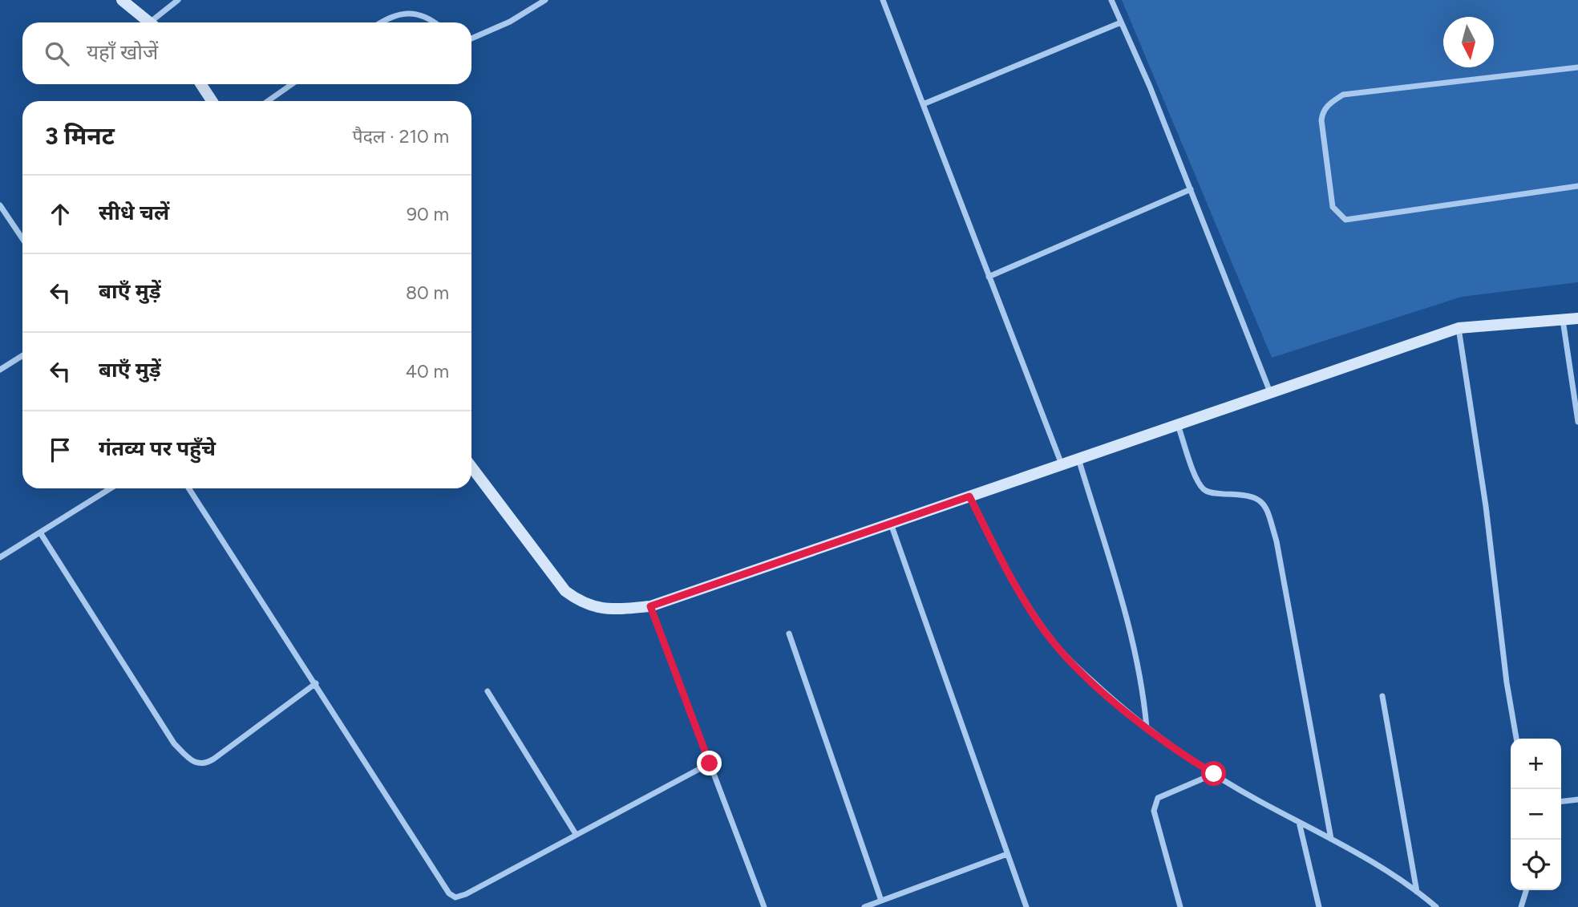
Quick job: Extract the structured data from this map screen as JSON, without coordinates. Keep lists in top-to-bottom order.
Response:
{
  "north": "bottom",
  "page": {
    "search": "यहाँ खोजें",
    "heading": ["3 मिनट", "पैदल · 210 m"],
    "list": [
      ["सीधे चलें", "90 m"],
      ["बाएँ मुड़ें", "80 m"],
      ["बाएँ मुड़ें", "40 m"],
      "गंतव्य पर पहुँचे"
    ],
    "map_buttons": ["+", "−"]
  }
}
